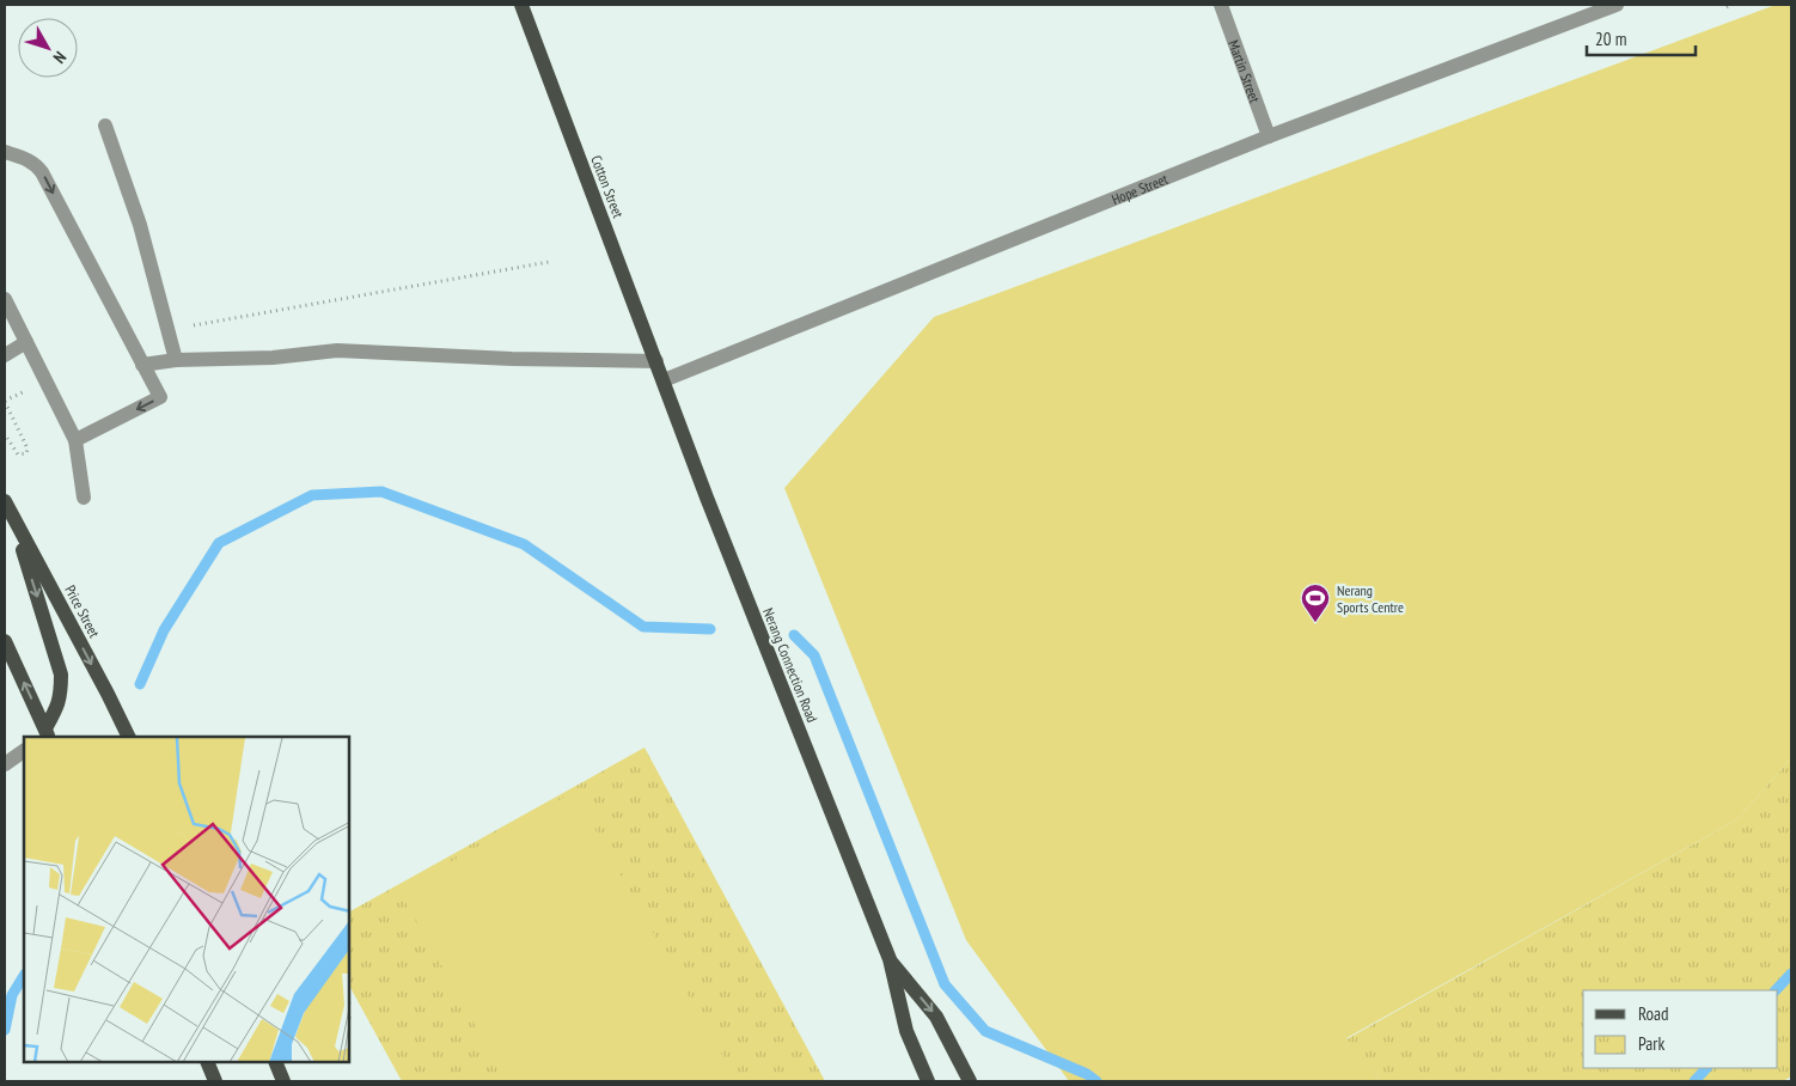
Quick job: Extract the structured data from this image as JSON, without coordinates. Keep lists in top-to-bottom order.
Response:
{
  "streets": {
    "main road": ["Cotton Street", "Price Street", "Nerang Connection Road"],
    "street": ["Martin Street", "Hope Street"]
  },
  "crossings": [
    ["Martin Street", "Hope Street"],
    ["Cotton Street", "Hope Street"],
    ["Cotton Street", "Nerang Connection Road"],
    ["Hope Street", "Nerang Connection Road"]
  ],
  "places": {
    "sports": ["Nerang Sports Centre"]
  },
  "legend": ["Road", "Park"],
  "scale_bar": "20 m",
  "north": "bottom right"
}
